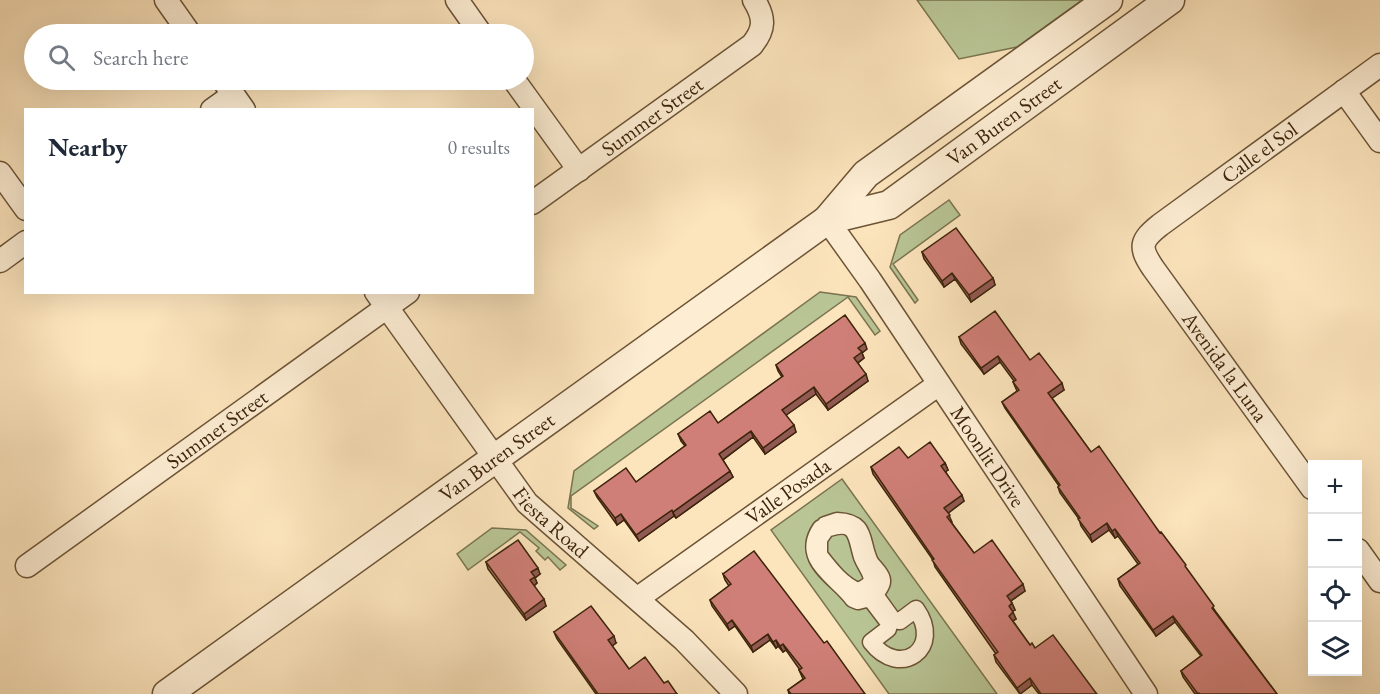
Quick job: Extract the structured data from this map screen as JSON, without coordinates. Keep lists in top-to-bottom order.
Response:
{
  "streets": {
    "street": [
      "Summer Street",
      "Van Buren Street",
      "Calle el Sol",
      "Avenida la Luna",
      "Moonlit Drive",
      "Valle Posada",
      "Fiesta Road"
    ]
  },
  "crossings": [
    ["Summer Street", "Fiesta Road"],
    ["Van Buren Street", "Moonlit Drive"],
    ["Van Buren Street", "Fiesta Road"],
    ["Calle el Sol", "Avenida la Luna"],
    ["Moonlit Drive", "Valle Posada"],
    ["Valle Posada", "Fiesta Road"]
  ],
  "page": {
    "search": "Search here",
    "heading": ["Nearby", "0 results"],
    "map_buttons": ["+", "−"]
  }
}
